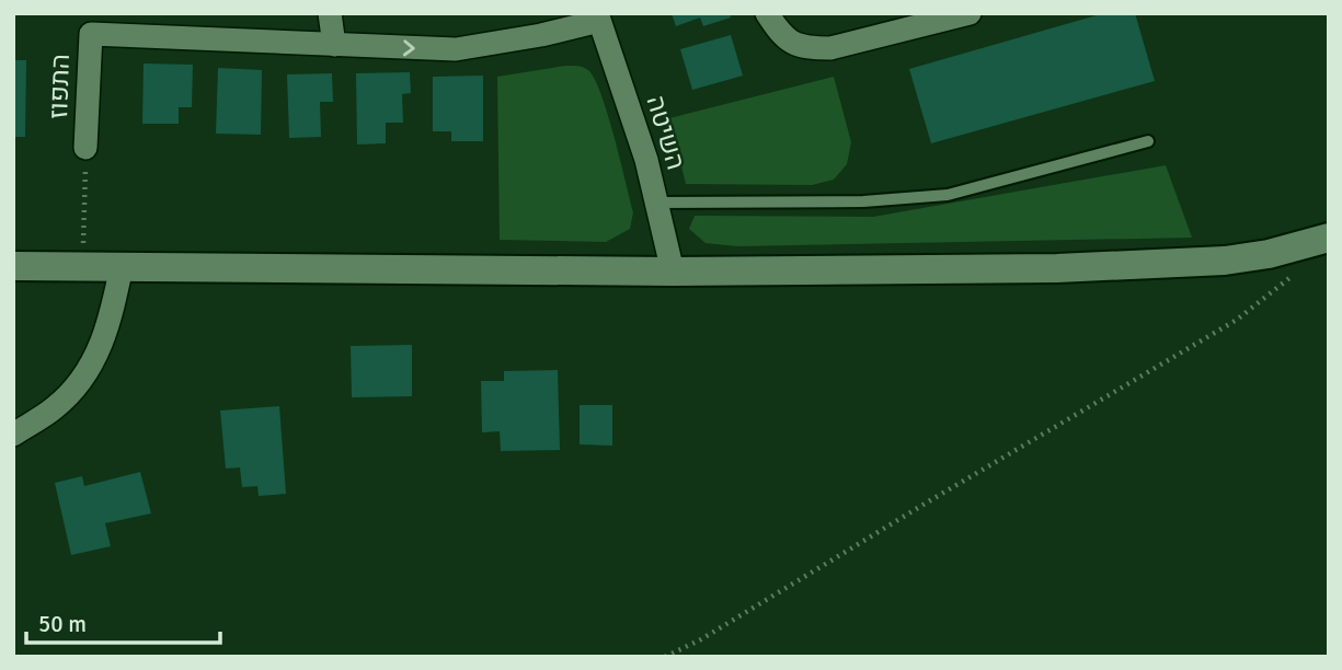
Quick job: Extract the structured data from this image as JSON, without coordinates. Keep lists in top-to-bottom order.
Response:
{
  "streets": {
    "street": ["התפוז", "השיטה"]
  },
  "crossings": [
    ["התפוז", "השיטה"]
  ],
  "one_way": ["התפוז"],
  "scale_bar": "50 m"
}
